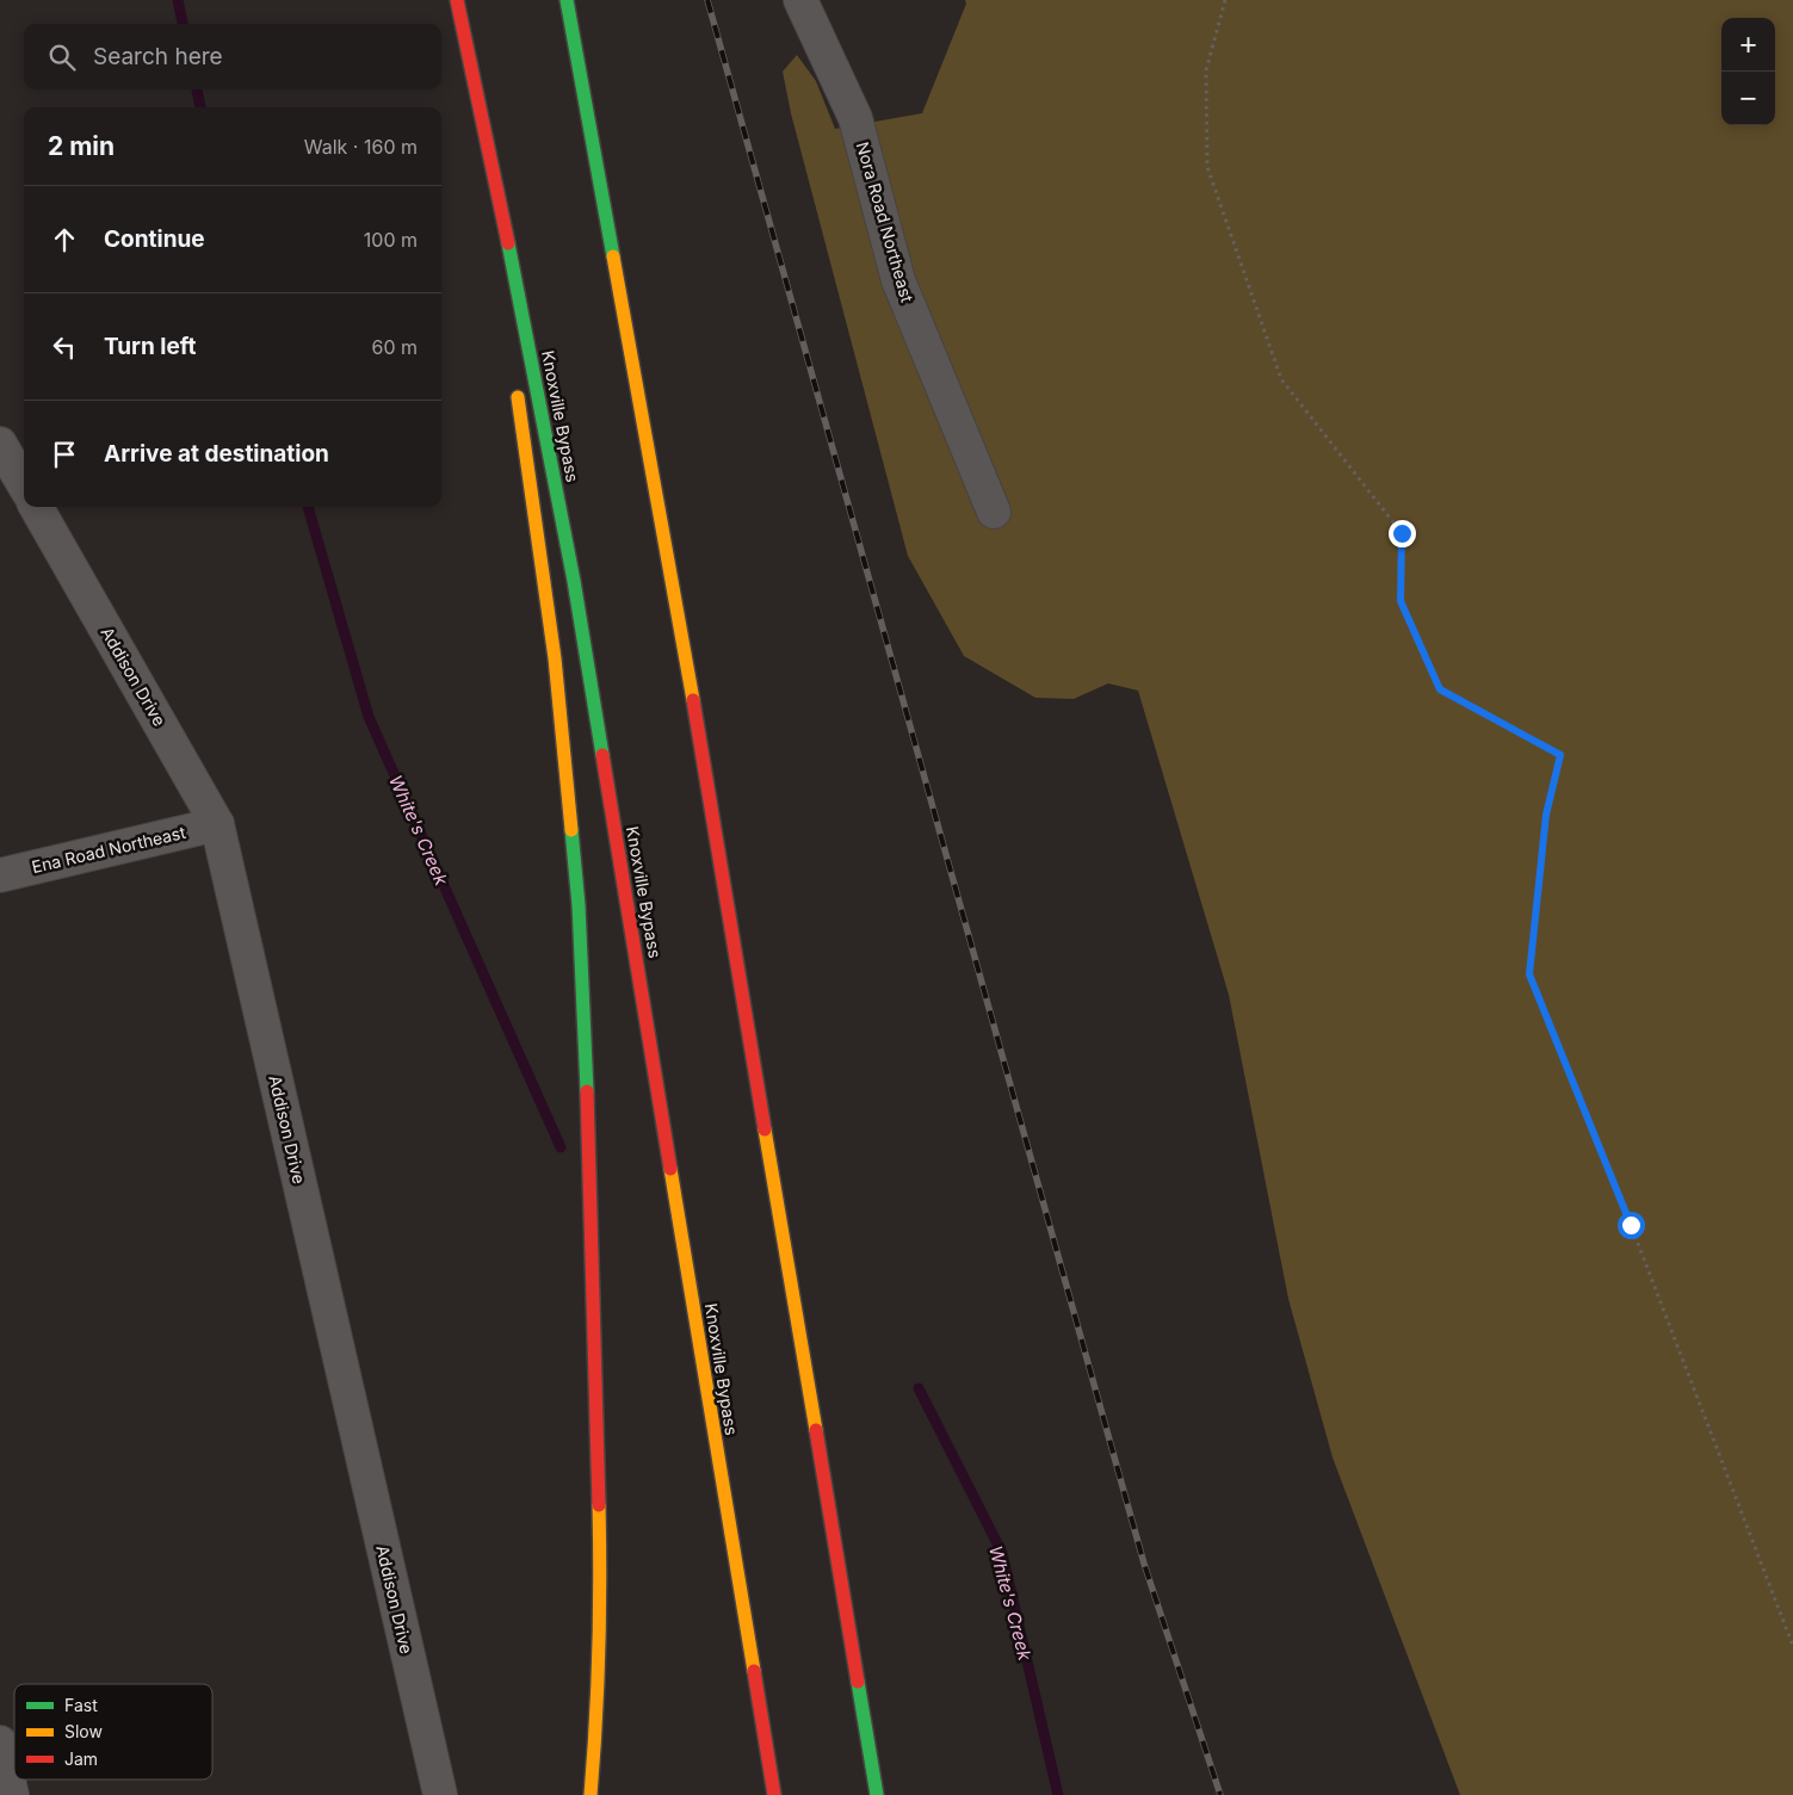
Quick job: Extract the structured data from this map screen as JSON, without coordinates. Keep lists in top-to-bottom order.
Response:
{
  "streets": {
    "highway": ["Knoxville Bypass"],
    "street": ["Nora Road Northeast", "Addison Drive", "Ena Road Northeast"]
  },
  "crossings": [
    ["Addison Drive", "Ena Road Northeast"]
  ],
  "water": ["White's Creek"],
  "legend": ["Fast", "Slow", "Jam"],
  "page": {
    "map_buttons": ["+", "−"],
    "search": "Search here",
    "heading": ["2 min", "Walk · 160 m"],
    "list": [
      ["Continue", "100 m"],
      ["Turn left", "60 m"],
      "Arrive at destination"
    ]
  }
}
